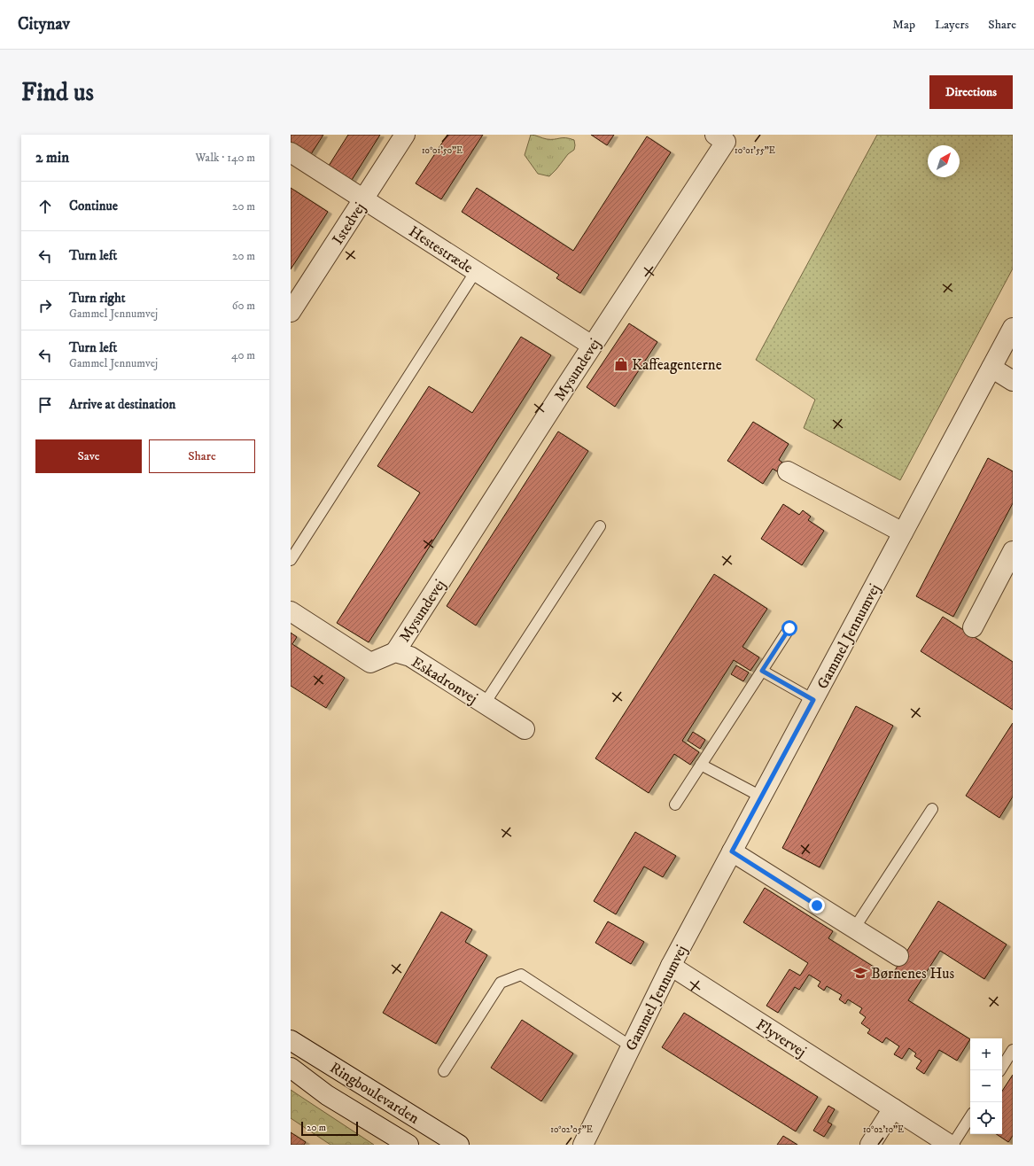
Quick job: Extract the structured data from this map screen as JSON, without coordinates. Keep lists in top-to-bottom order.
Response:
{
  "streets": {
    "street": [
      "Istedvej",
      "Hestestræde",
      "Mysundevej",
      "Gammel Jennumvej",
      "Eskadronvej",
      "Flyvervej",
      "Ringboulevarden"
    ]
  },
  "crossings": [
    ["Istedvej", "Hestestræde"],
    ["Hestestræde", "Mysundevej"],
    ["Mysundevej", "Eskadronvej"],
    ["Gammel Jennumvej", "Flyvervej"]
  ],
  "places": {
    "shop": ["Kaffeagenterne"],
    "school or university": ["Børnenes Hus"]
  },
  "scale_bar": "20 m",
  "north": "top right",
  "page": {
    "header": "Citynav",
    "nav": ["Map", "Layers", "Share"],
    "buttons": [
      "Directions",
      ["Save", "Share"]
    ],
    "title": "Find us",
    "heading": ["2 min", "Walk · 140 m"],
    "list": [
      ["Continue", "20 m"],
      ["Turn left", "20 m"],
      ["Turn right", "Gammel Jennumvej", "60 m"],
      ["Turn left", "Gammel Jennumvej", "40 m"],
      "Arrive at destination"
    ],
    "map_buttons": ["+", "−"],
    "scale": "20 m"
  },
  "coordinates": [
    "10°01'55\"E",
    "10°01'50\"E",
    "10°02'05\"E",
    "10°02'10\"E"
  ]
}
